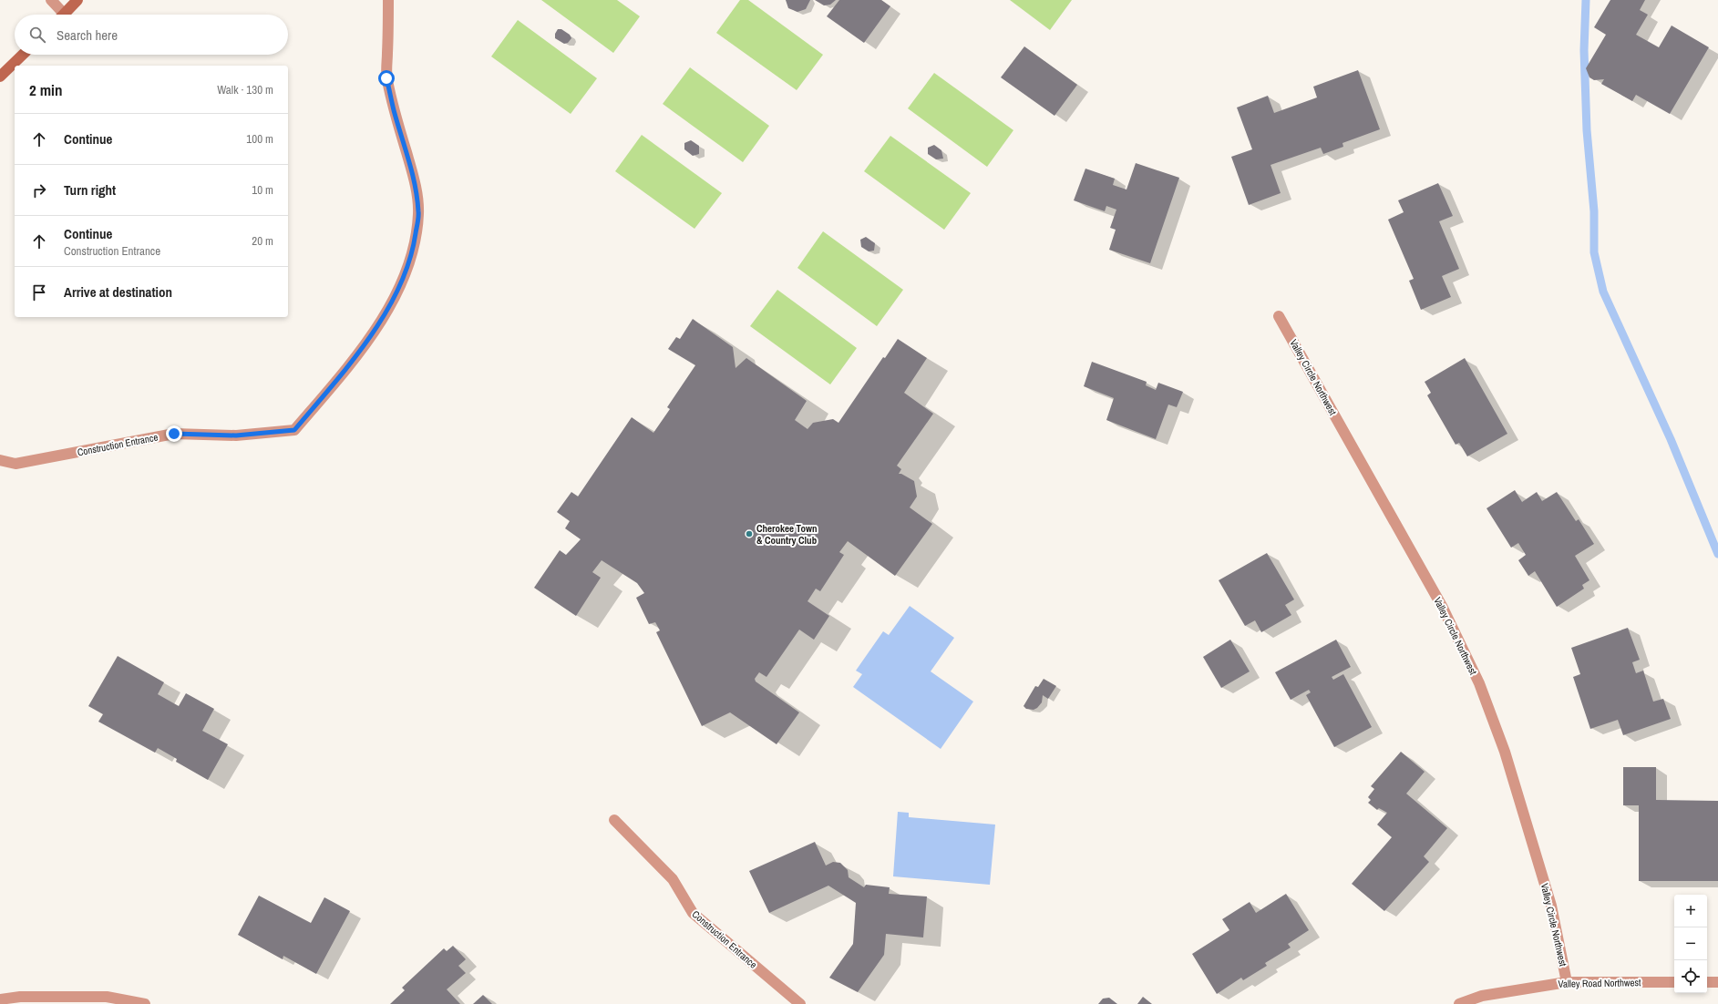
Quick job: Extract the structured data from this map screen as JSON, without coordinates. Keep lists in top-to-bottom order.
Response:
{
  "streets": {
    "street": ["Valley Circle Northwest", "Construction Entrance", "Valley Road Northwest"]
  },
  "crossings": [
    ["Valley Circle Northwest", "Valley Road Northwest"]
  ],
  "places": ["Cherokee Town & Country Club"],
  "page": {
    "search": "Search here",
    "heading": ["2 min", "Walk · 130 m"],
    "list": [
      ["Continue", "100 m"],
      ["Turn right", "10 m"],
      ["Continue", "Construction Entrance", "20 m"],
      "Arrive at destination"
    ],
    "map_buttons": ["+", "−"]
  }
}
